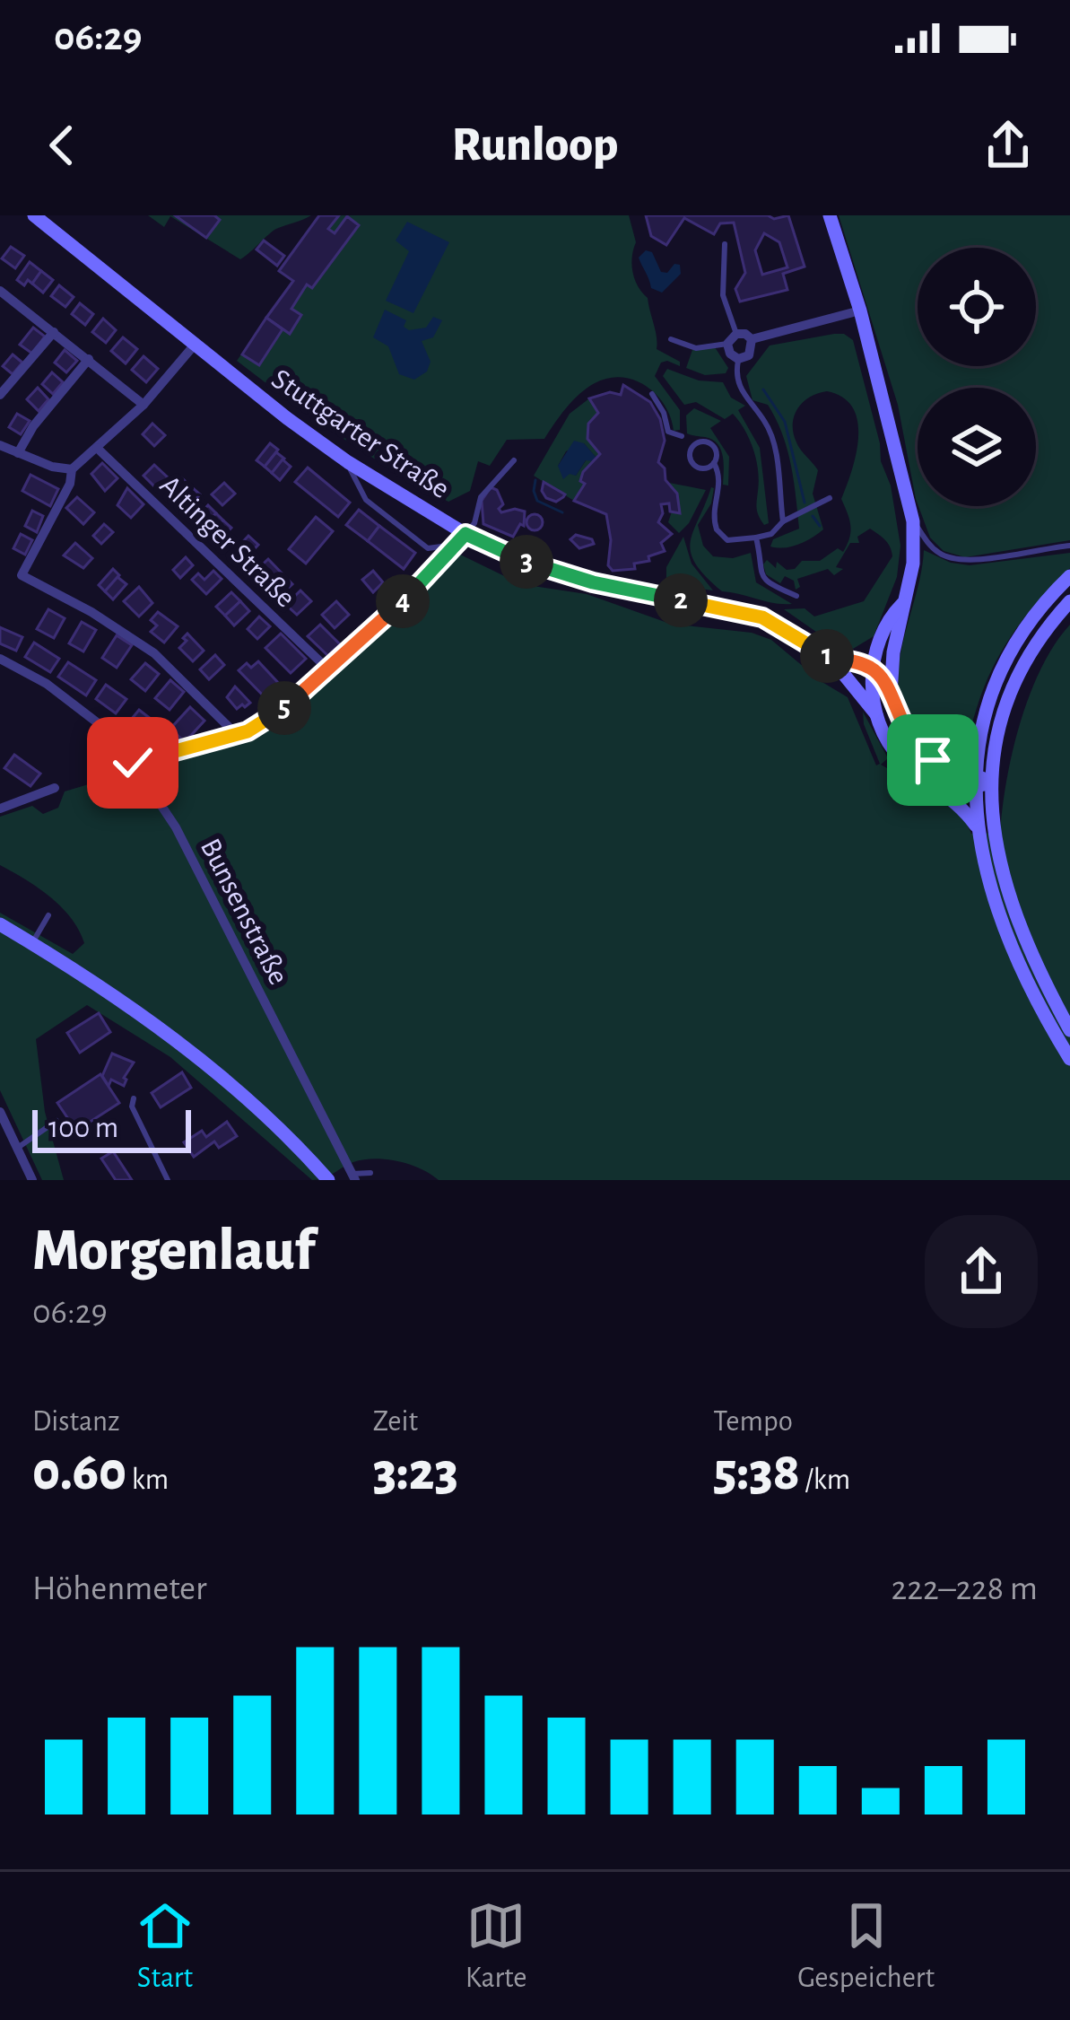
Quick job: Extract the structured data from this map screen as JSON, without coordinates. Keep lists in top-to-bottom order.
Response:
{
  "streets": {
    "main road": ["Stuttgarter Straße"],
    "street": ["Altinger Straße", "Bunsenstraße"]
  },
  "scale_bar": "100 m",
  "page": {
    "status": "06:29",
    "header": "Runloop",
    "pins": [
      "3",
      "2",
      "4",
      "1",
      "5"
    ],
    "scale": "100 m",
    "heading": ["Morgenlauf", "06:29"],
    "stats": [
      ["Distanz", "0.60 km"],
      ["Zeit", "3:23"],
      ["Tempo", "5:38 /km"]
    ],
    "chart": ["Höhenmeter", "222–228 m"],
    "tabs": ["Start", "Karte", "Gespeichert"]
  }
}
